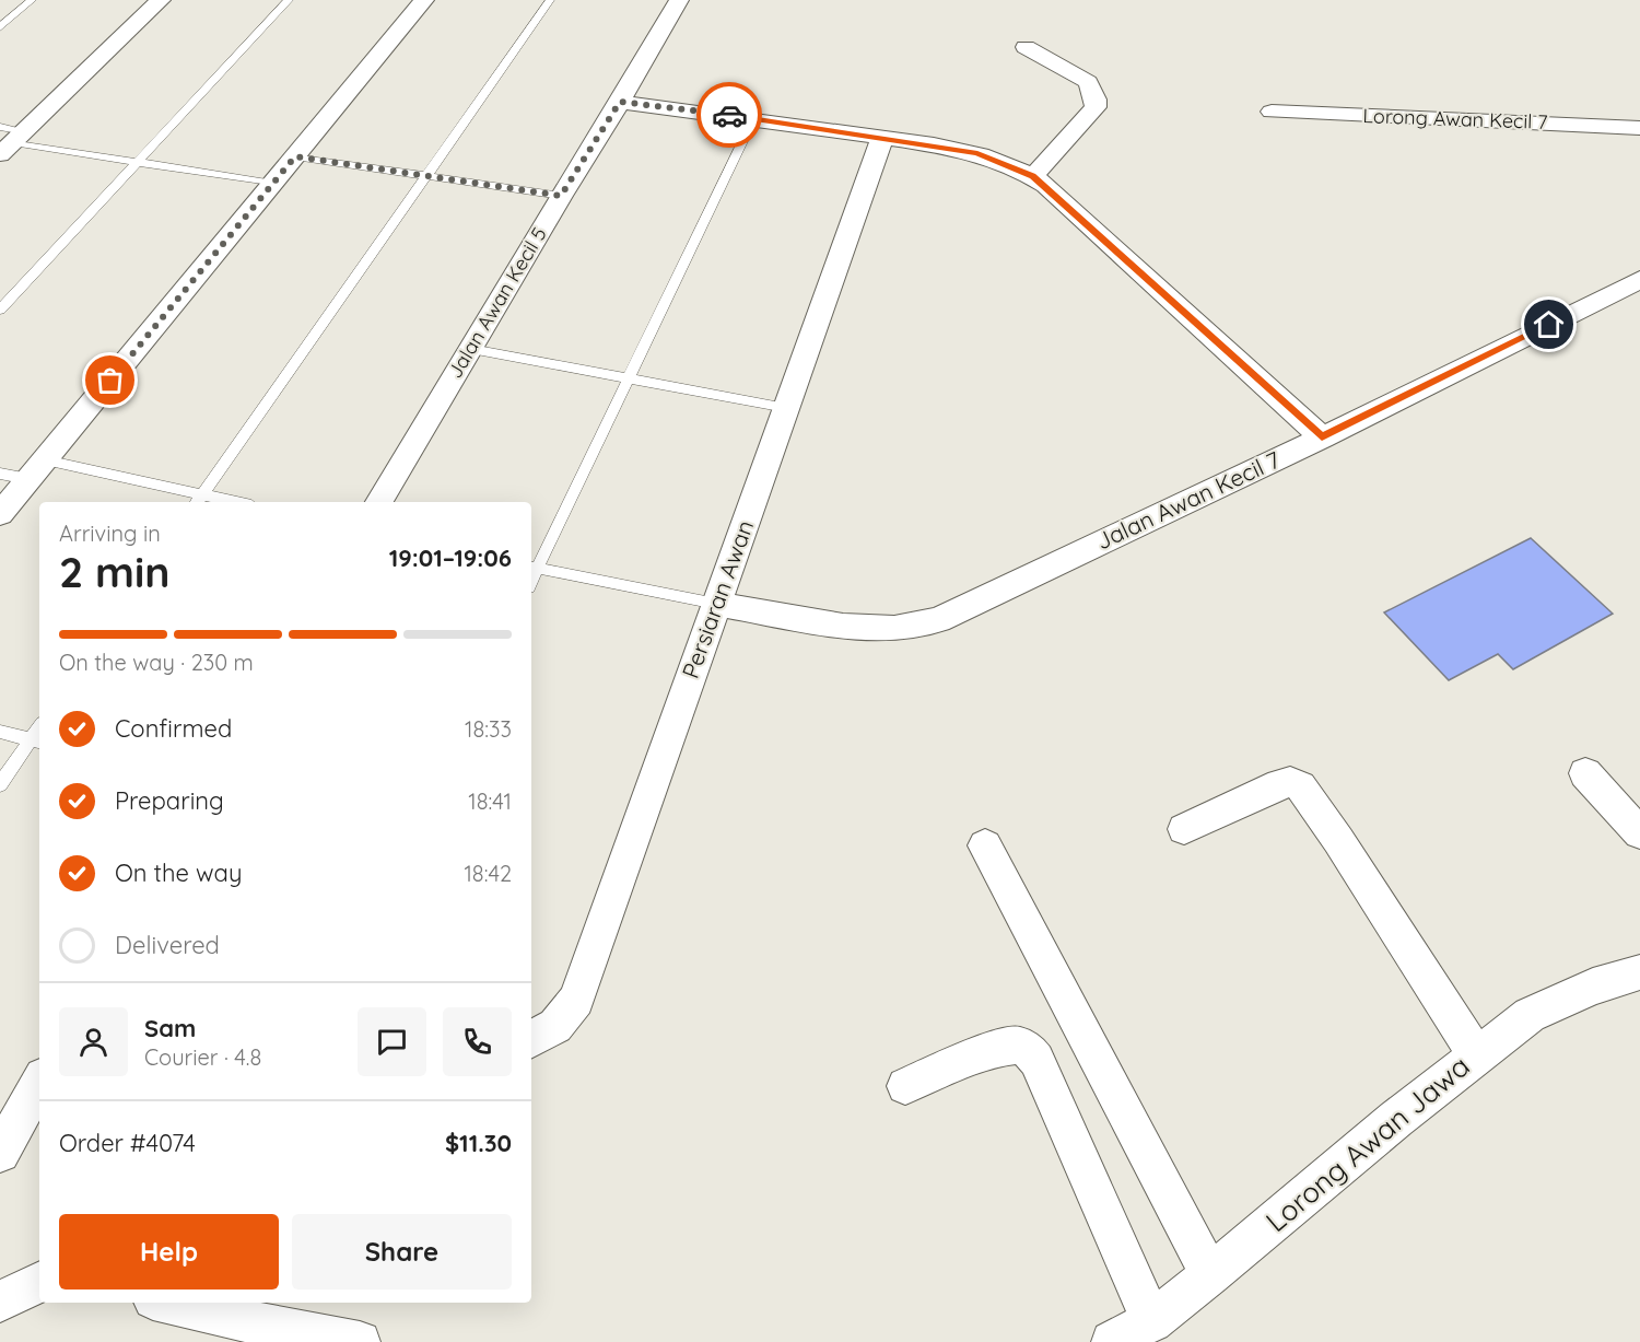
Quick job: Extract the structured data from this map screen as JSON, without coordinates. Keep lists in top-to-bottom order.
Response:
{
  "streets": {
    "street": [
      "Lorong Awan Kecil 7",
      "Jalan Awan Kecil 5",
      "Jalan Awan Kecil 7",
      "Persiaran Awan",
      "Lorong Awan Jawa"
    ]
  },
  "crossings": [
    ["Jalan Awan Kecil 7", "Persiaran Awan"]
  ],
  "page": {
    "heading": ["2 min", "Arriving in", "19:01–19:06"],
    "panel": [
      "Sam",
      "Courier · 4.8",
      "Order #4074",
      "$11.30"
    ],
    "bar": "On the way · 230 m",
    "list": [
      ["Confirmed", "18:33"],
      ["Preparing", "18:41"],
      ["On the way", "18:42"],
      "Delivered"
    ],
    "buttons": ["Help", "Share"]
  }
}
